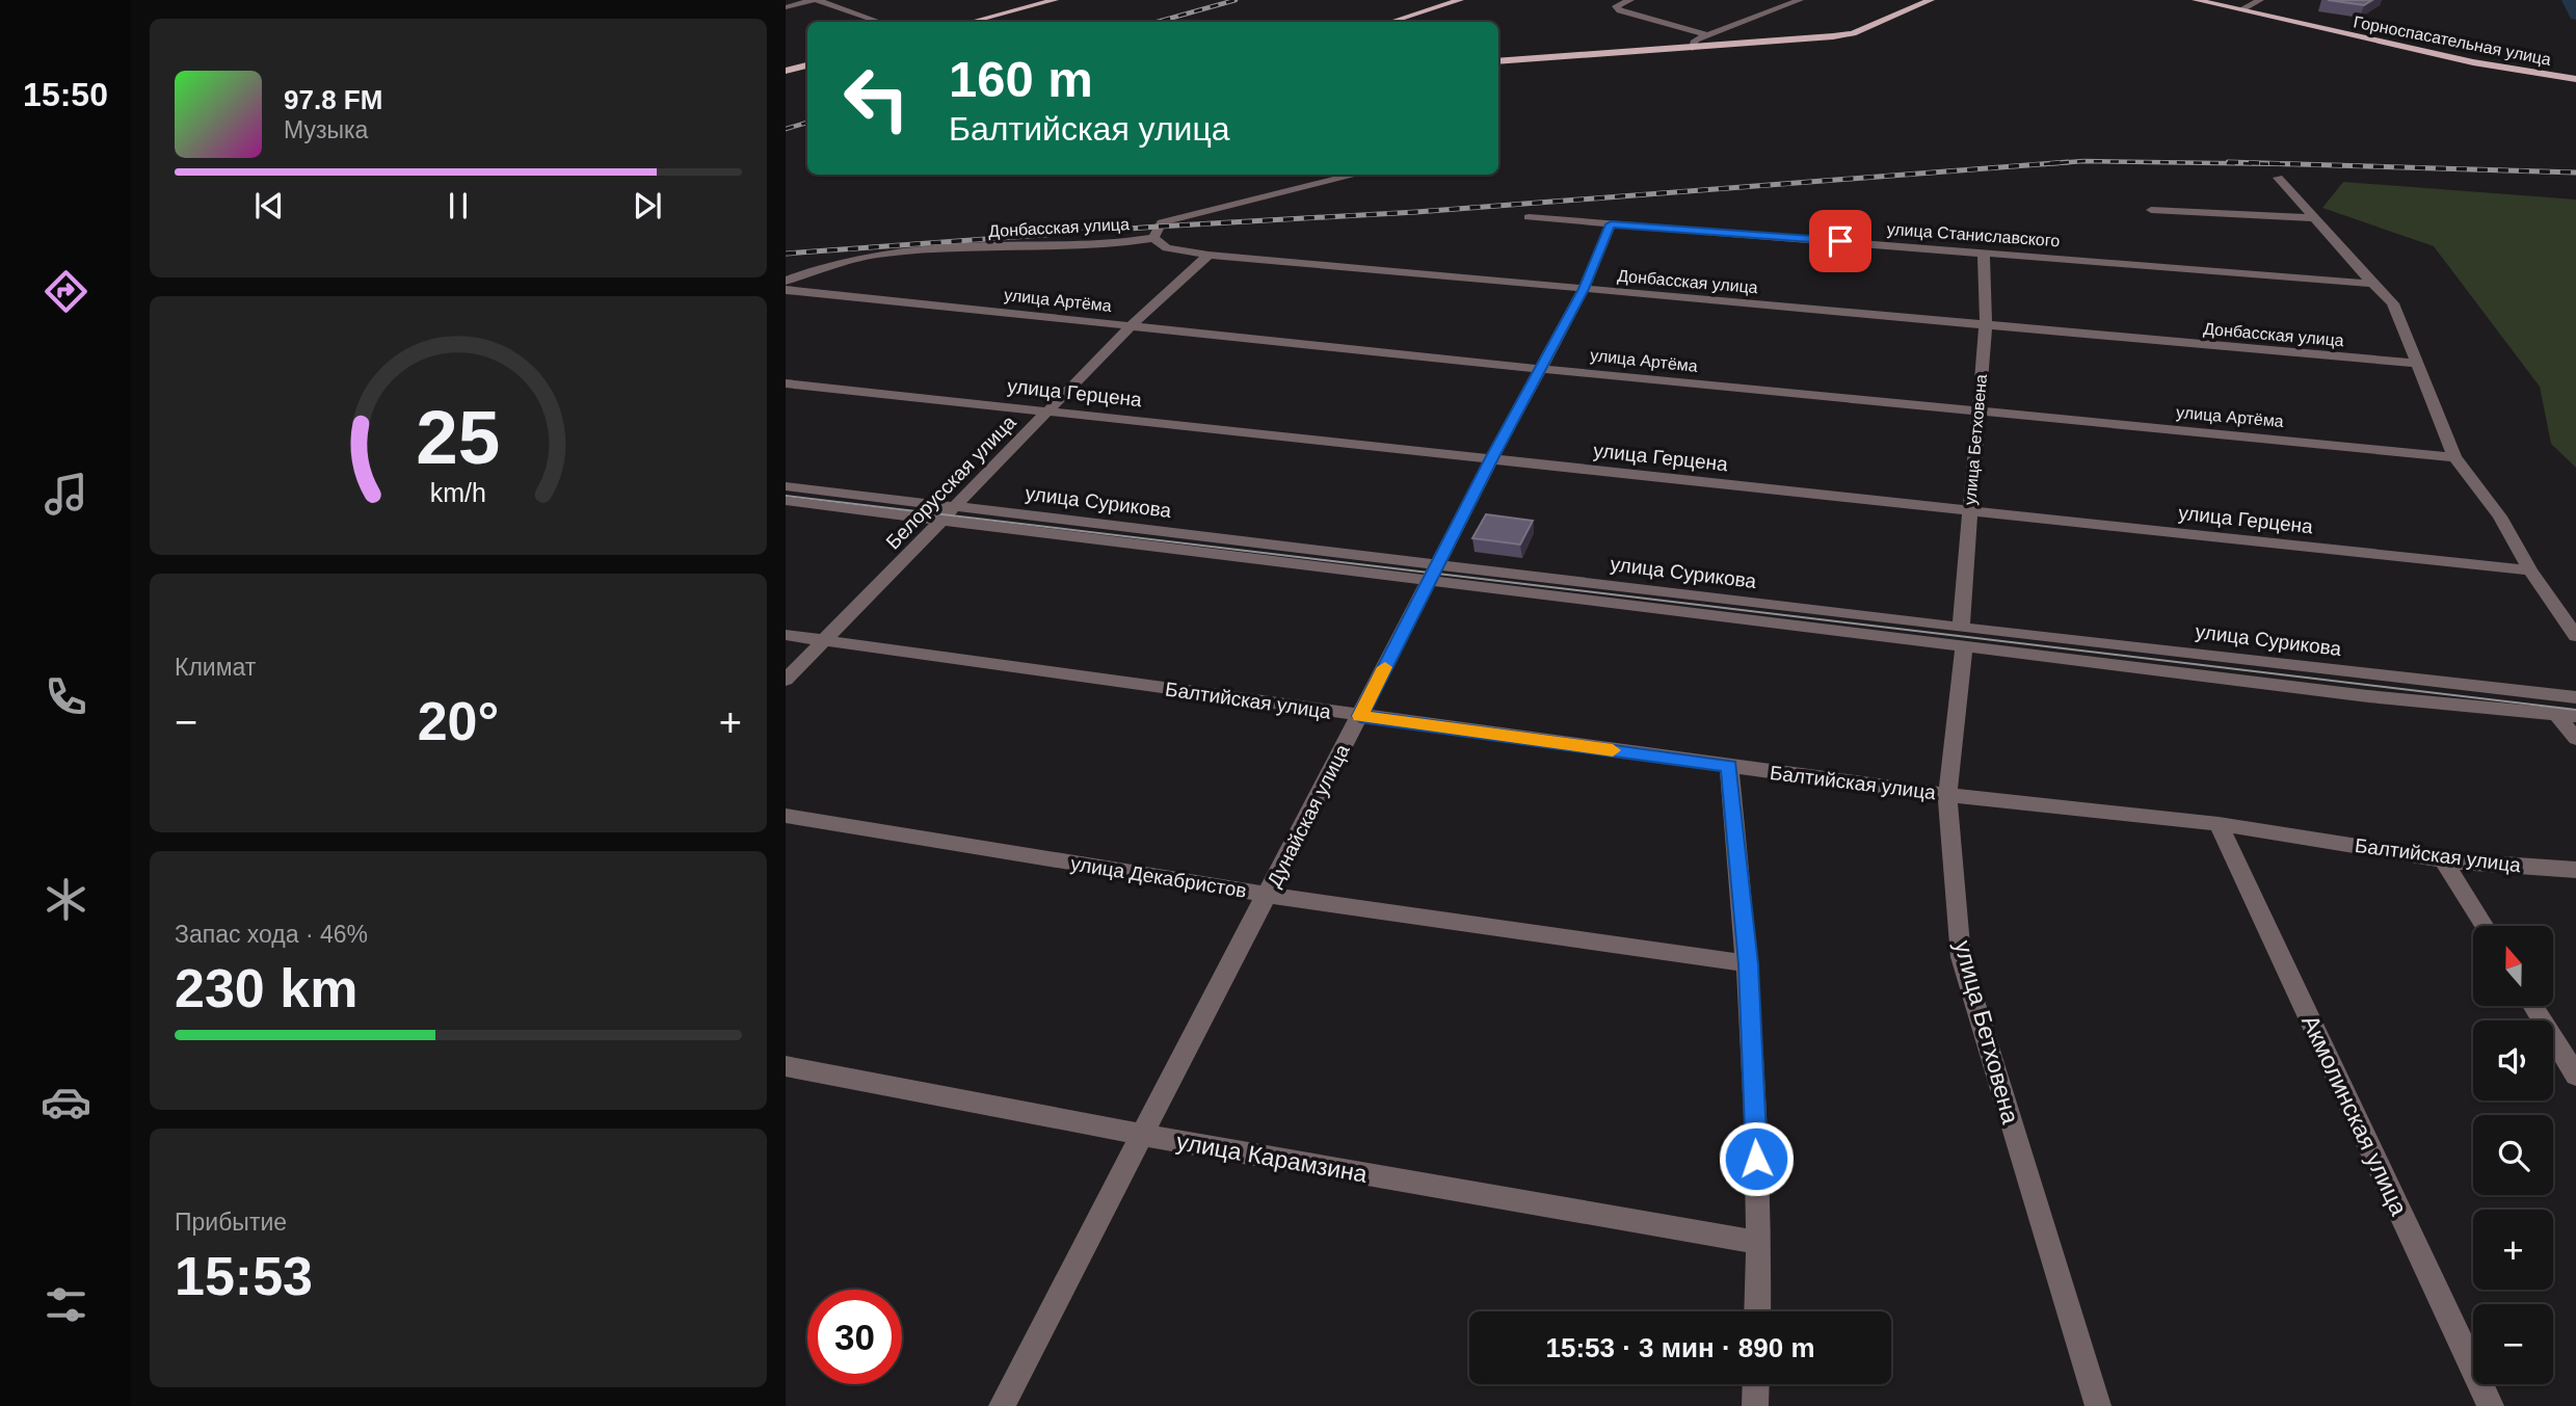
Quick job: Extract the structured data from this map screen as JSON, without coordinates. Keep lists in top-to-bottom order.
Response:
{
  "streets": {
    "main road": ["Горноспасательная улица"],
    "street": [
      "Донбасская улица",
      "улица Станиславского",
      "улица Артёма",
      "улица Герцена",
      "улица Бетховена",
      "Белорусская улица",
      "улица Сурикова",
      "Балтийская улица",
      "Дунайская улица",
      "улица Декабристов",
      "Акмолинская улица",
      "улица Карамзина"
    ]
  },
  "crossings": [
    ["Донбасская улица", "улица Бетховена"],
    ["Донбасская улица", "Белорусская улица"],
    ["Донбасская улица", "Дунайская улица"],
    ["улица Станиславского", "улица Бетховена"],
    ["улица Станиславского", "Дунайская улица"],
    ["улица Артёма", "улица Бетховена"],
    ["улица Артёма", "Белорусская улица"],
    ["улица Артёма", "Дунайская улица"],
    ["улица Герцена", "улица Бетховена"],
    ["улица Герцена", "Белорусская улица"],
    ["улица Герцена", "Дунайская улица"],
    ["улица Бетховена", "улица Сурикова"],
    ["улица Бетховена", "Балтийская улица"],
    ["Белорусская улица", "улица Сурикова"],
    ["Белорусская улица", "Балтийская улица"],
    ["улица Сурикова", "Дунайская улица"],
    ["Балтийская улица", "Дунайская улица"],
    ["Балтийская улица", "Акмолинская улица"],
    ["Дунайская улица", "улица Декабристов"],
    ["Дунайская улица", "улица Карамзина"]
  ],
  "north": "top",
  "page": {
    "tabs": "15:50",
    "turn": ["160 m", "Балтийская улица"],
    "song": ["97.8 FM", "Музыка"],
    "tile": [
      "Климат",
      ["Запас хода · 46%", "230 km"],
      ["Прибытие", "15:53"]
    ],
    "heat": ["−", "20°", "+"],
    "map_buttons": ["+", "−"],
    "limit": "30",
    "trip": "15:53 · 3 мин · 890 m",
    "gauge": ["25", "km/h"]
  }
}
